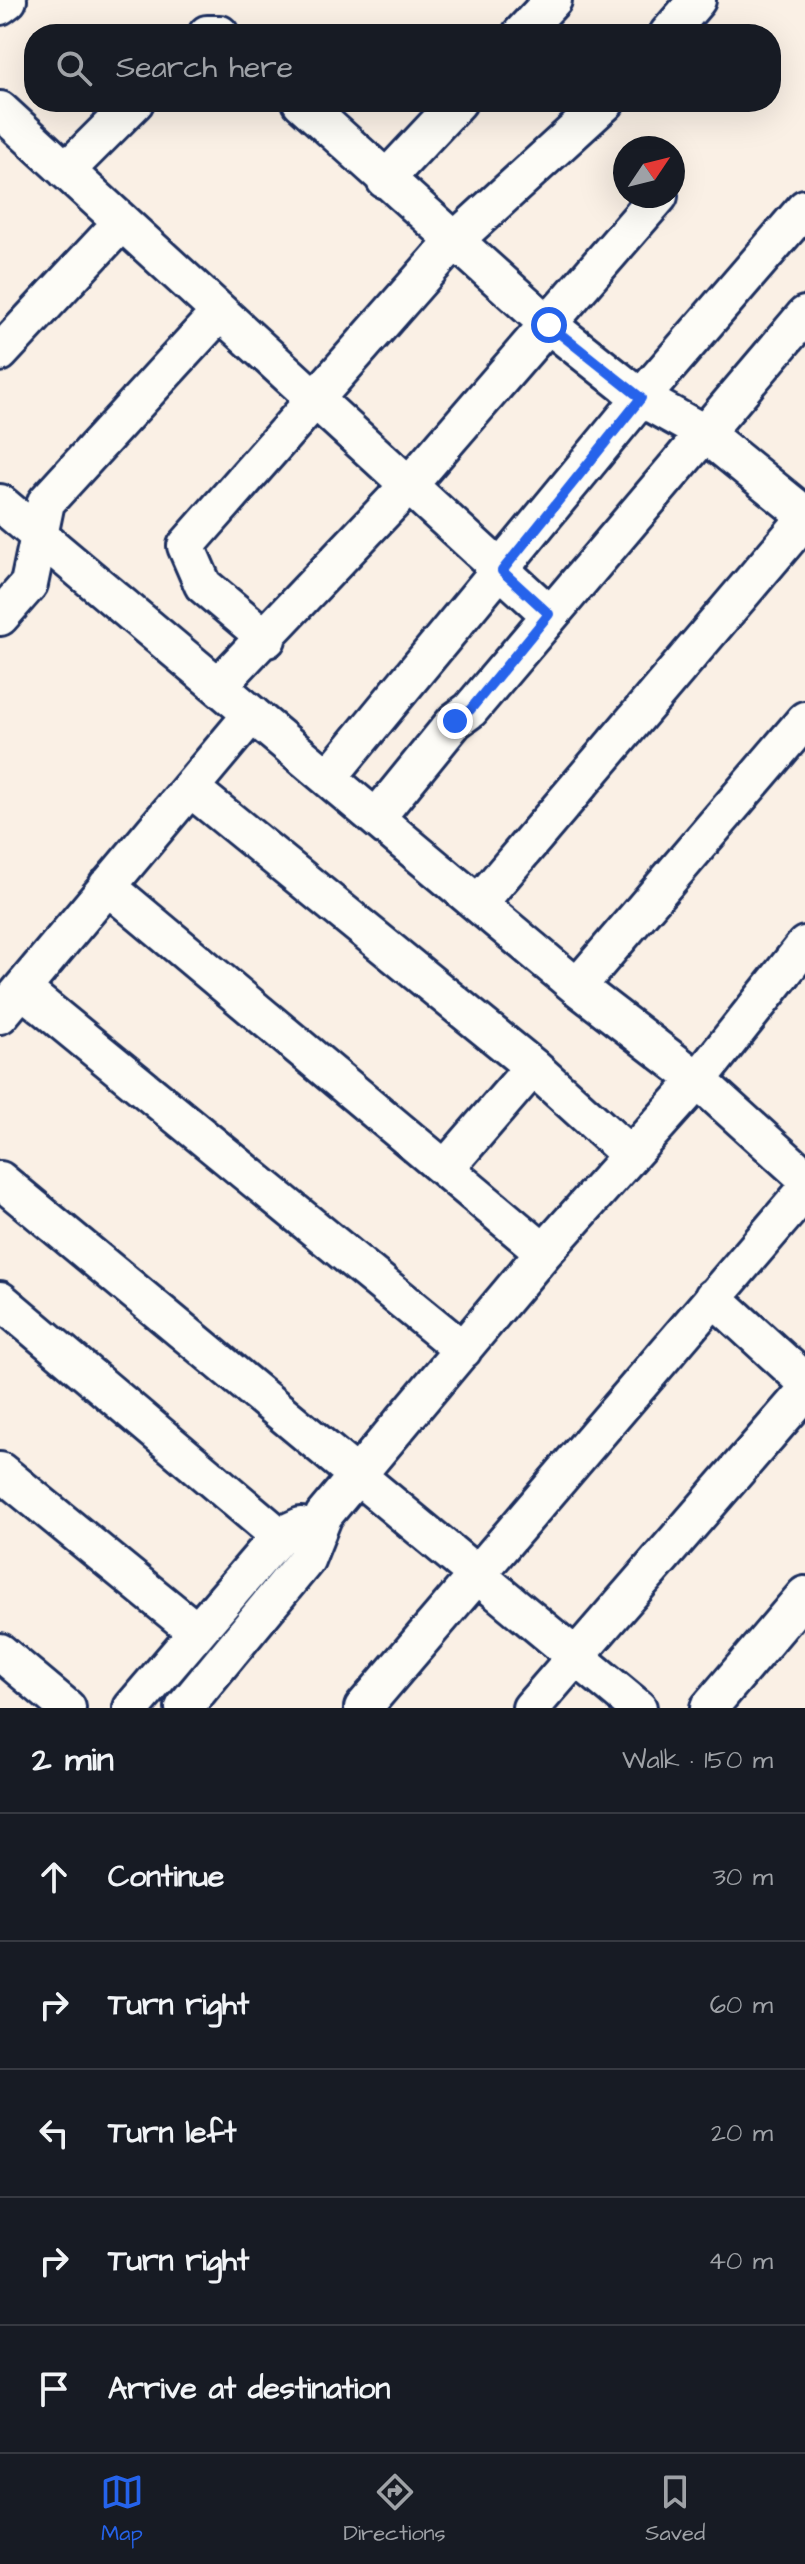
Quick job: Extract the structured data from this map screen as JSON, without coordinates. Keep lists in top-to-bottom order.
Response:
{
  "north": "top right",
  "page": {
    "search": "Search here",
    "heading": ["2 min", "Walk · 150 m"],
    "list": [
      ["Continue", "30 m"],
      ["Turn right", "60 m"],
      ["Turn left", "20 m"],
      ["Turn right", "40 m"],
      "Arrive at destination"
    ],
    "nav": ["Map", "Directions", "Saved"]
  }
}
